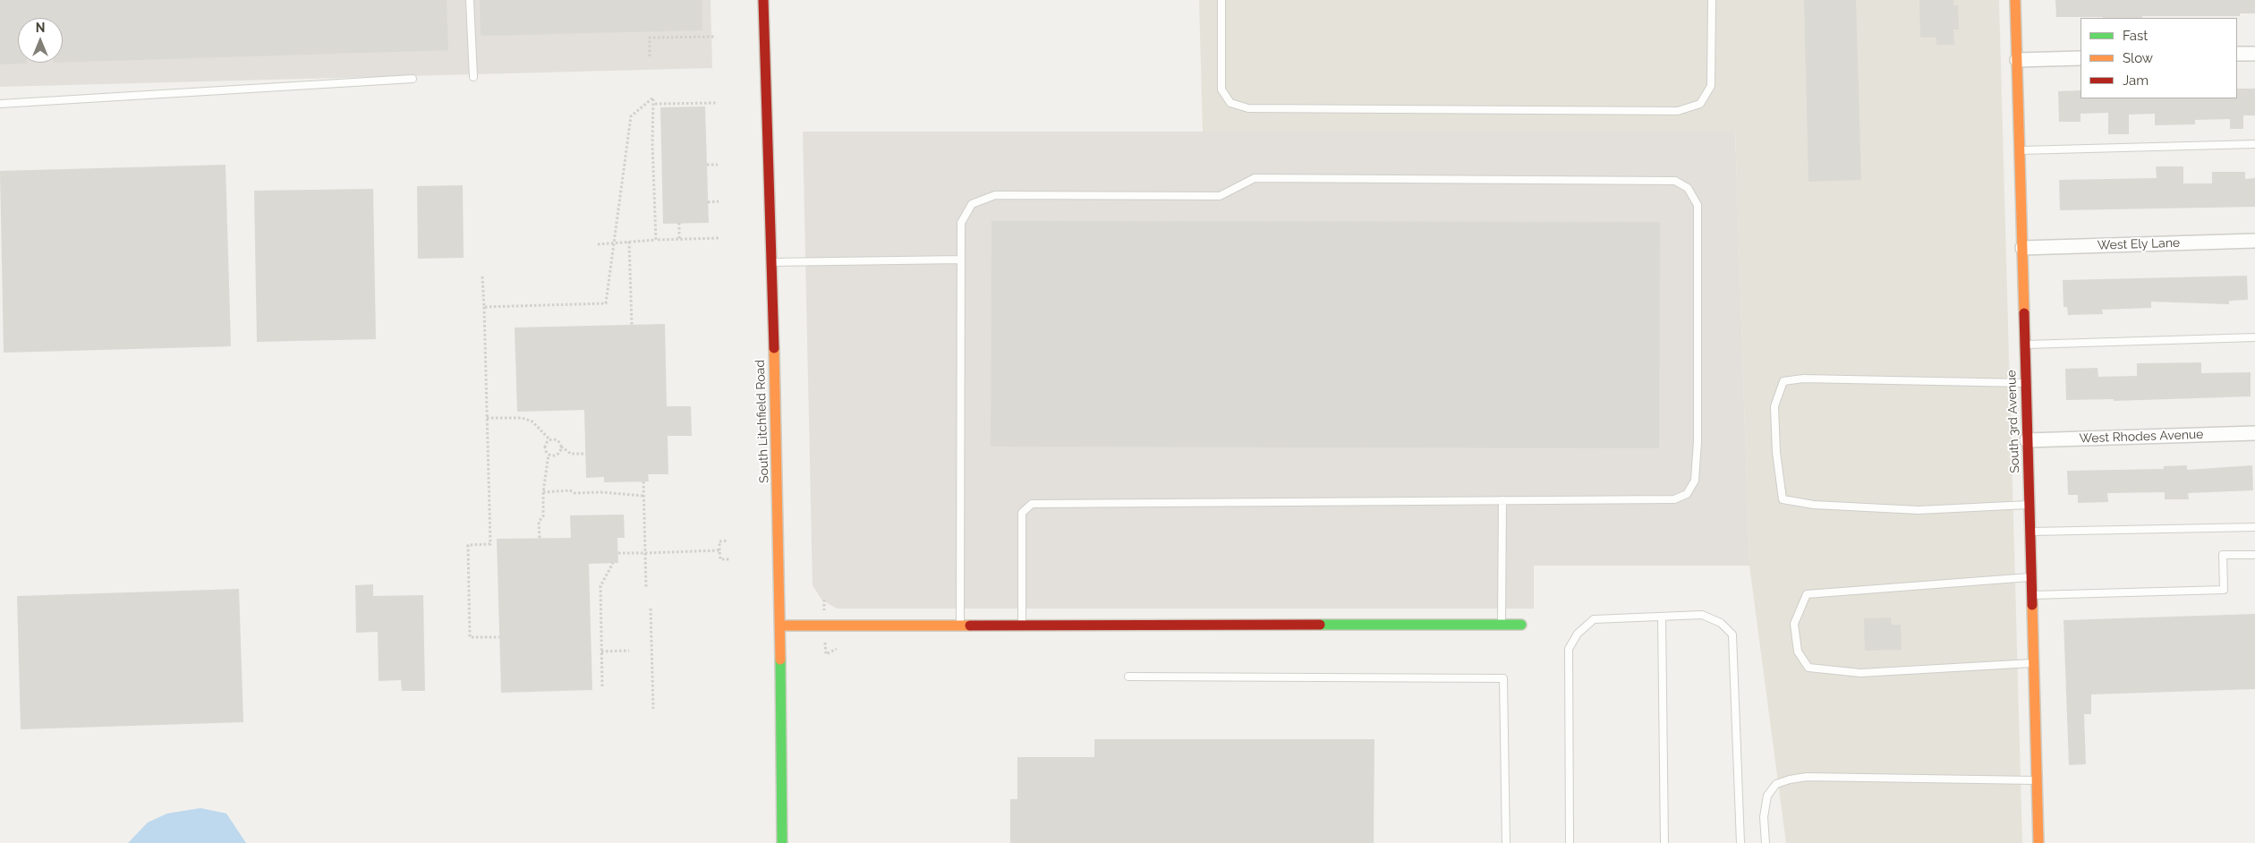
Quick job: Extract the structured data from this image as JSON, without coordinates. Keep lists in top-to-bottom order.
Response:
{
  "streets": {
    "street": [
      "West Ely Lane",
      "South Litchfield Road",
      "South 3rd Avenue",
      "West Rhodes Avenue"
    ]
  },
  "crossings": [
    ["West Ely Lane", "South 3rd Avenue"],
    ["South 3rd Avenue", "West Rhodes Avenue"]
  ],
  "legend": ["Fast", "Slow", "Jam"],
  "north": "top"
}
